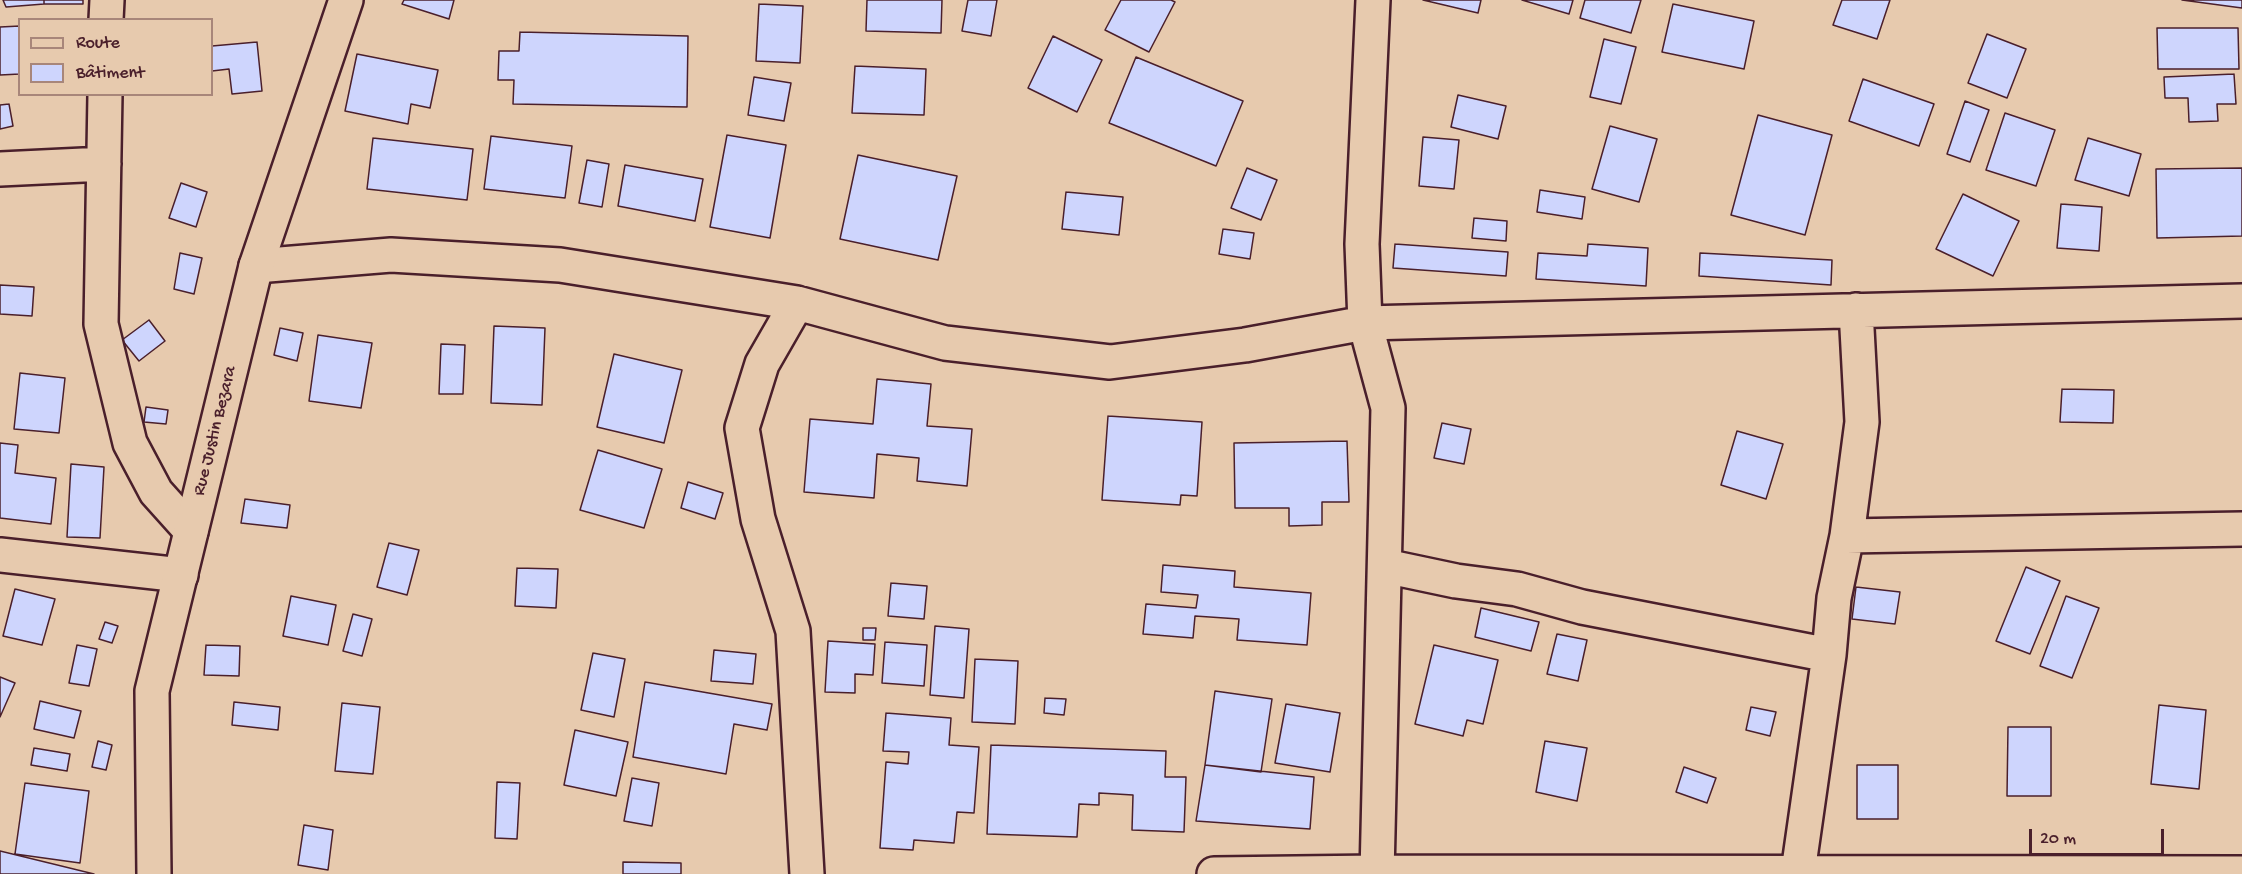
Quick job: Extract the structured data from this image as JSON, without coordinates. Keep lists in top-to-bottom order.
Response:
{
  "streets": {
    "street": ["Rue Justin Bezara"]
  },
  "legend": ["Route", "Bâtiment"],
  "scale_bar": "20 m"
}
